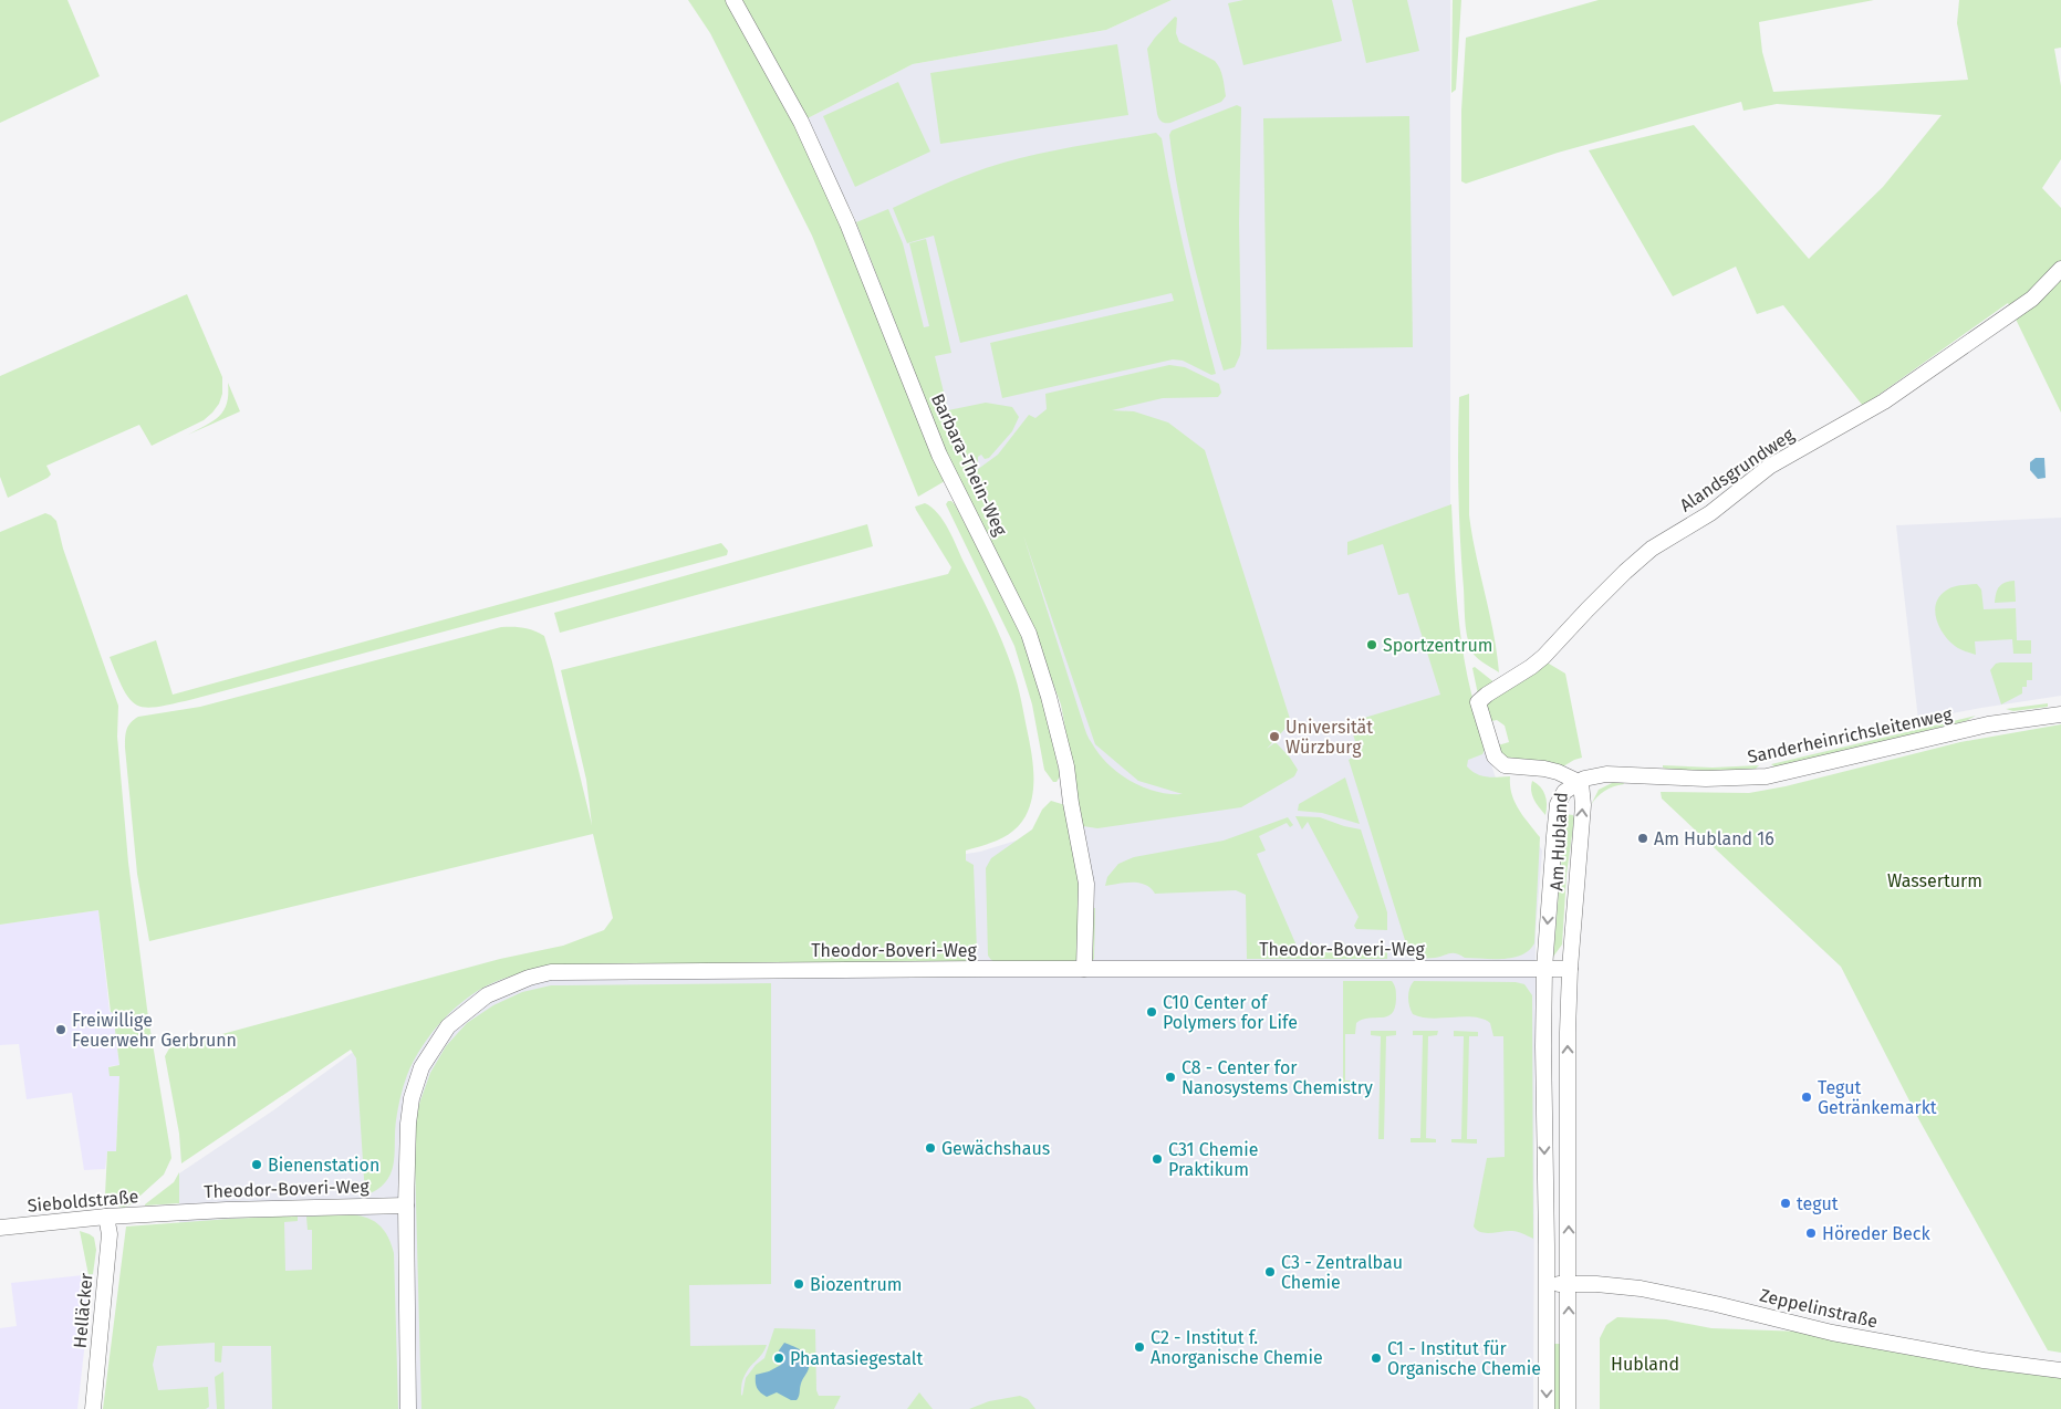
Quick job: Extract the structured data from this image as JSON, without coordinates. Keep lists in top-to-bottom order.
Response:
{
  "streets": {
    "street": [
      "Barbara-Thein-Weg",
      "Alandsgrundweg",
      "Sanderheinrichsleitenweg",
      "Am Hubland",
      "Theodor-Boveri-Weg",
      "Sieboldstraße",
      "Zeppelinstraße",
      "Helläcker"
    ]
  },
  "crossings": [
    ["Barbara-Thein-Weg", "Theodor-Boveri-Weg"],
    ["Alandsgrundweg", "Sanderheinrichsleitenweg"],
    ["Alandsgrundweg", "Am Hubland"],
    ["Sanderheinrichsleitenweg", "Am Hubland"],
    ["Am Hubland", "Theodor-Boveri-Weg"],
    ["Am Hubland", "Zeppelinstraße"],
    ["Theodor-Boveri-Weg", "Sieboldstraße"],
    ["Sieboldstraße", "Helläcker"]
  ],
  "parks": ["Wasserturm", "Hubland"],
  "places": [
    "Sportzentrum",
    "Universität Würzburg",
    "Am Hubland 16",
    "C10 Center of Polymers for Life",
    "Freiwillige Feuerwehr Gerbrunn",
    "C8 - Center for Nanosystems Chemistry",
    "Tegut Getränkemarkt",
    "Gewächshaus",
    "C31 Chemie Praktikum",
    "Bienenstation",
    "tegut",
    "Höreder Beck",
    "C3 - Zentralbau Chemie",
    "Biozentrum",
    "C2 - Institut f. Anorganische Chemie",
    "Phantasiegestalt",
    "C1 - Institut für Organische Chemie"
  ]
}
